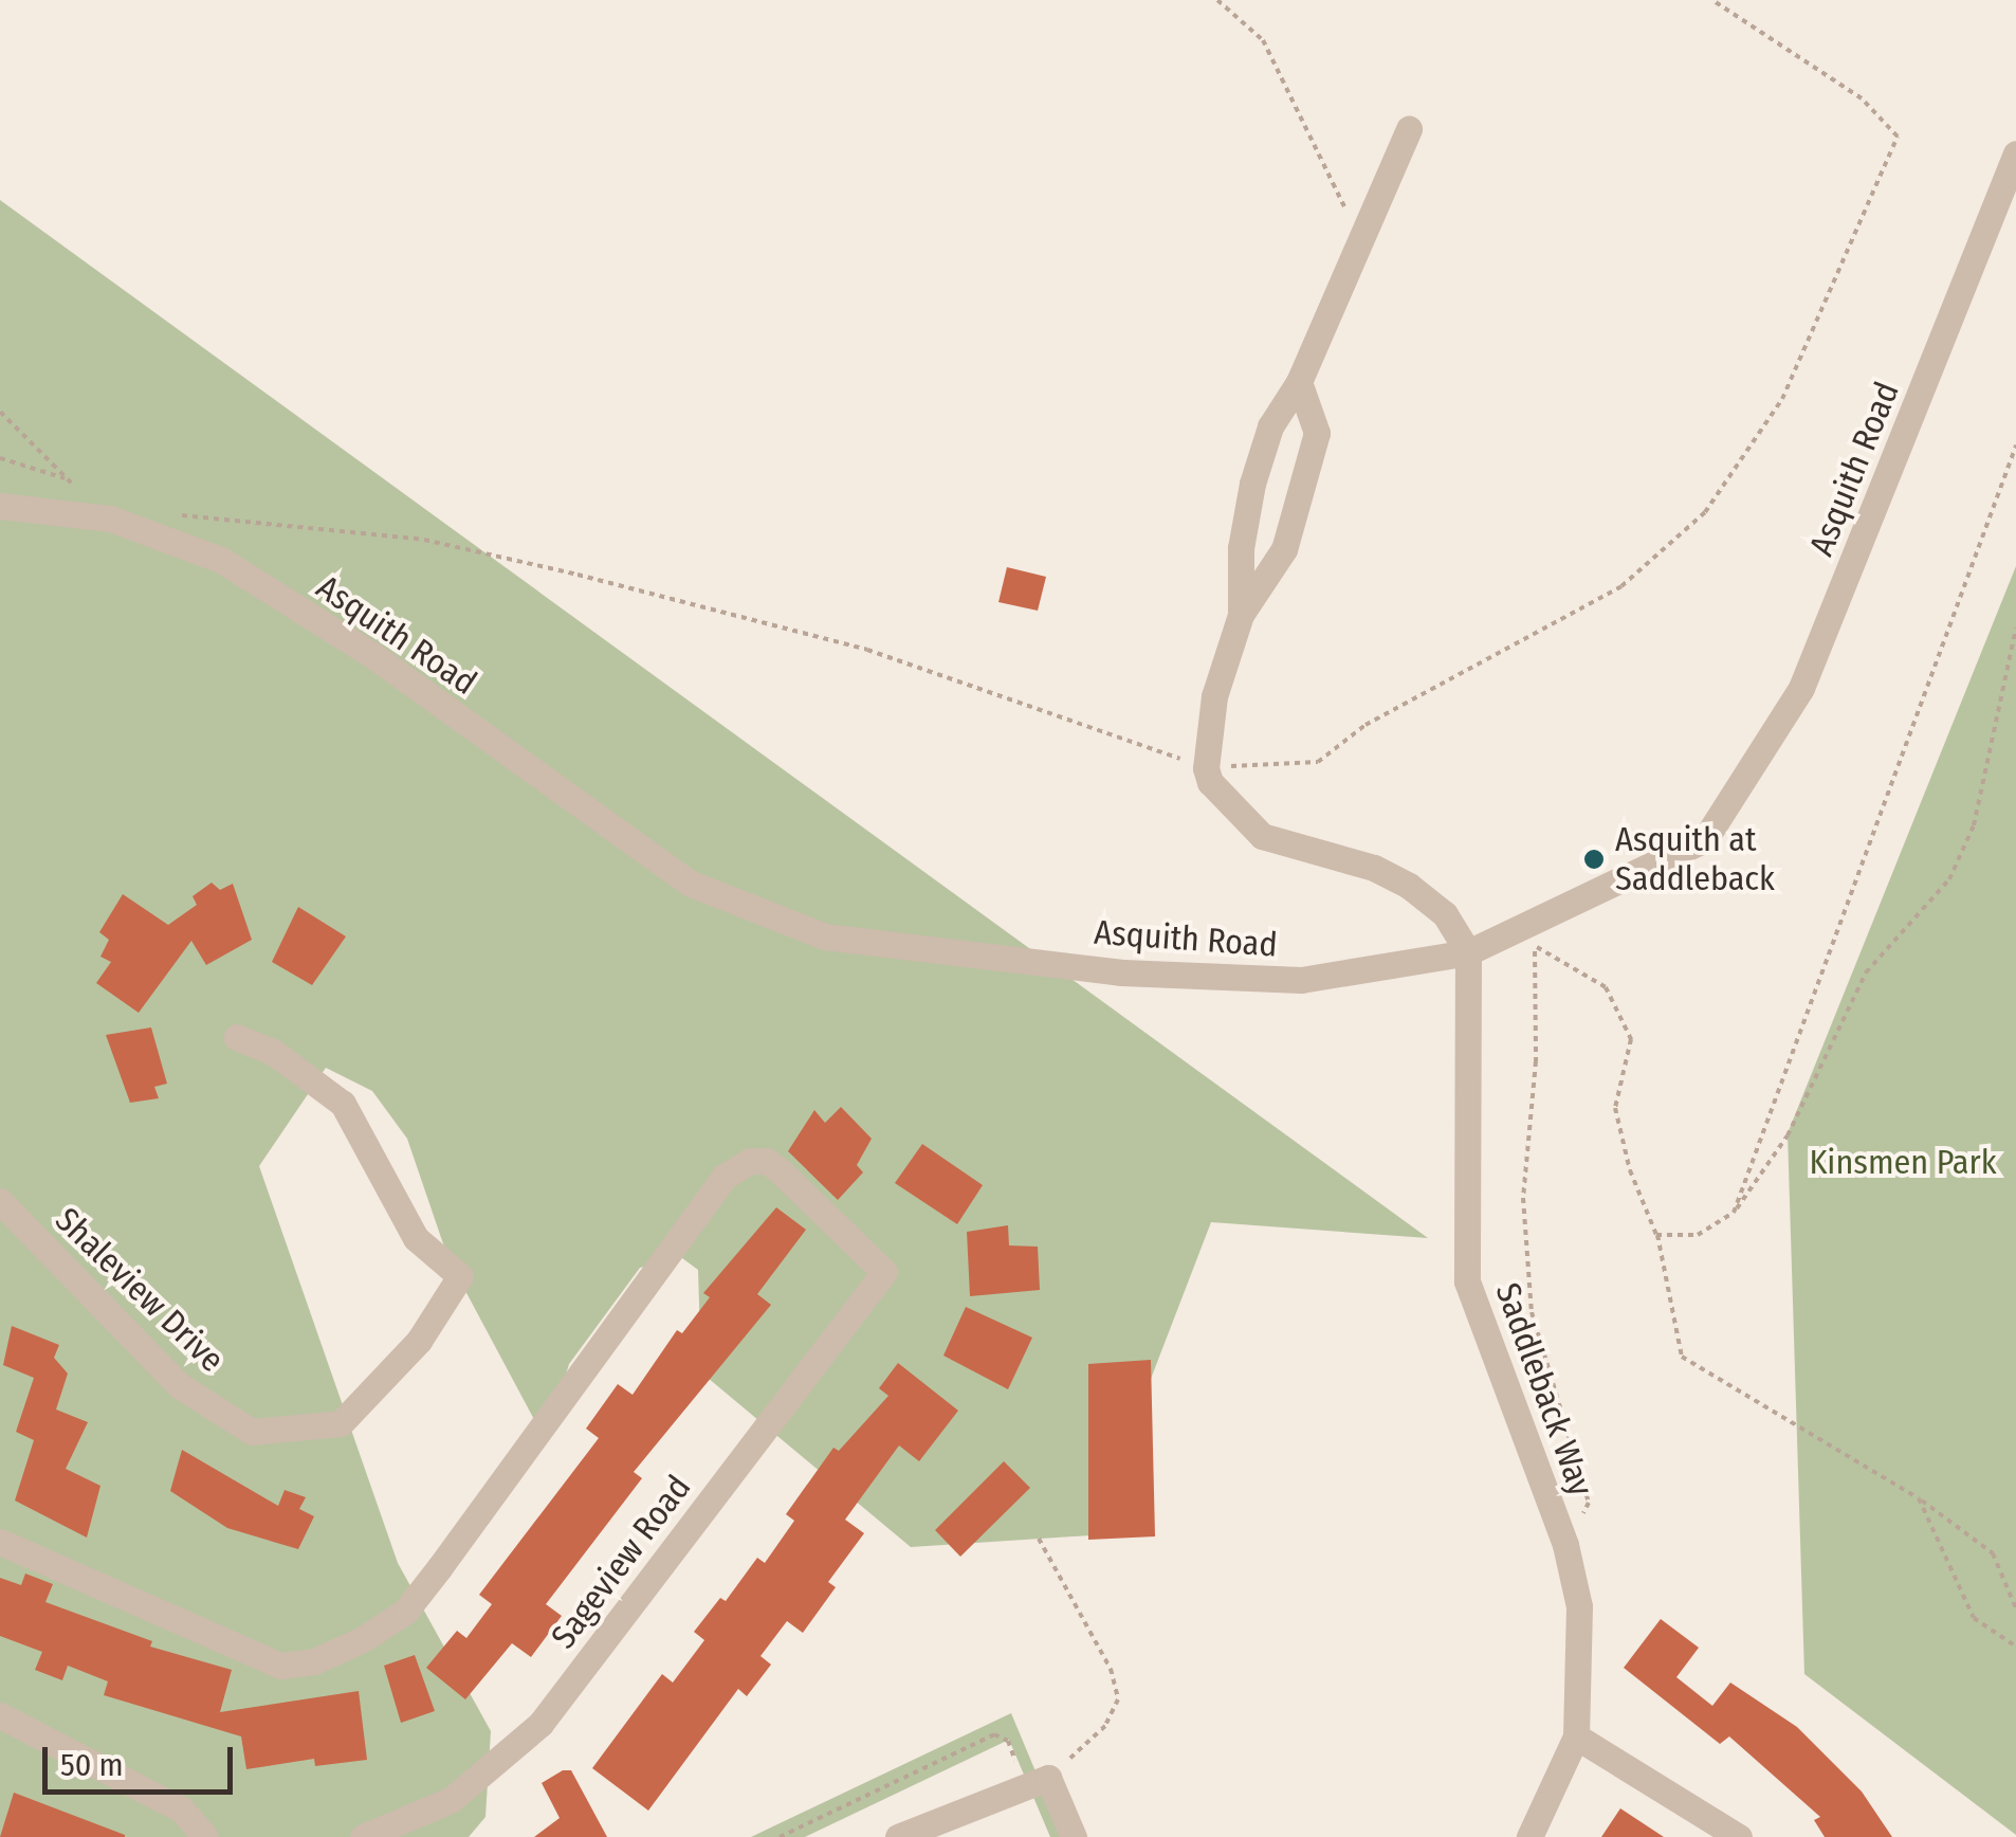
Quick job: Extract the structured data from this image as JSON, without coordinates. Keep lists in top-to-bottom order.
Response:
{
  "streets": {
    "street": [
      "Asquith Road",
      "Shaleview Drive",
      "Saddleback Way",
      "Sageview Road"
    ]
  },
  "crossings": [
    ["Asquith Road", "Saddleback Way"]
  ],
  "parks": ["Kinsmen Park"],
  "places": ["Asquith at Saddleback"],
  "scale_bar": "50 m"
}
